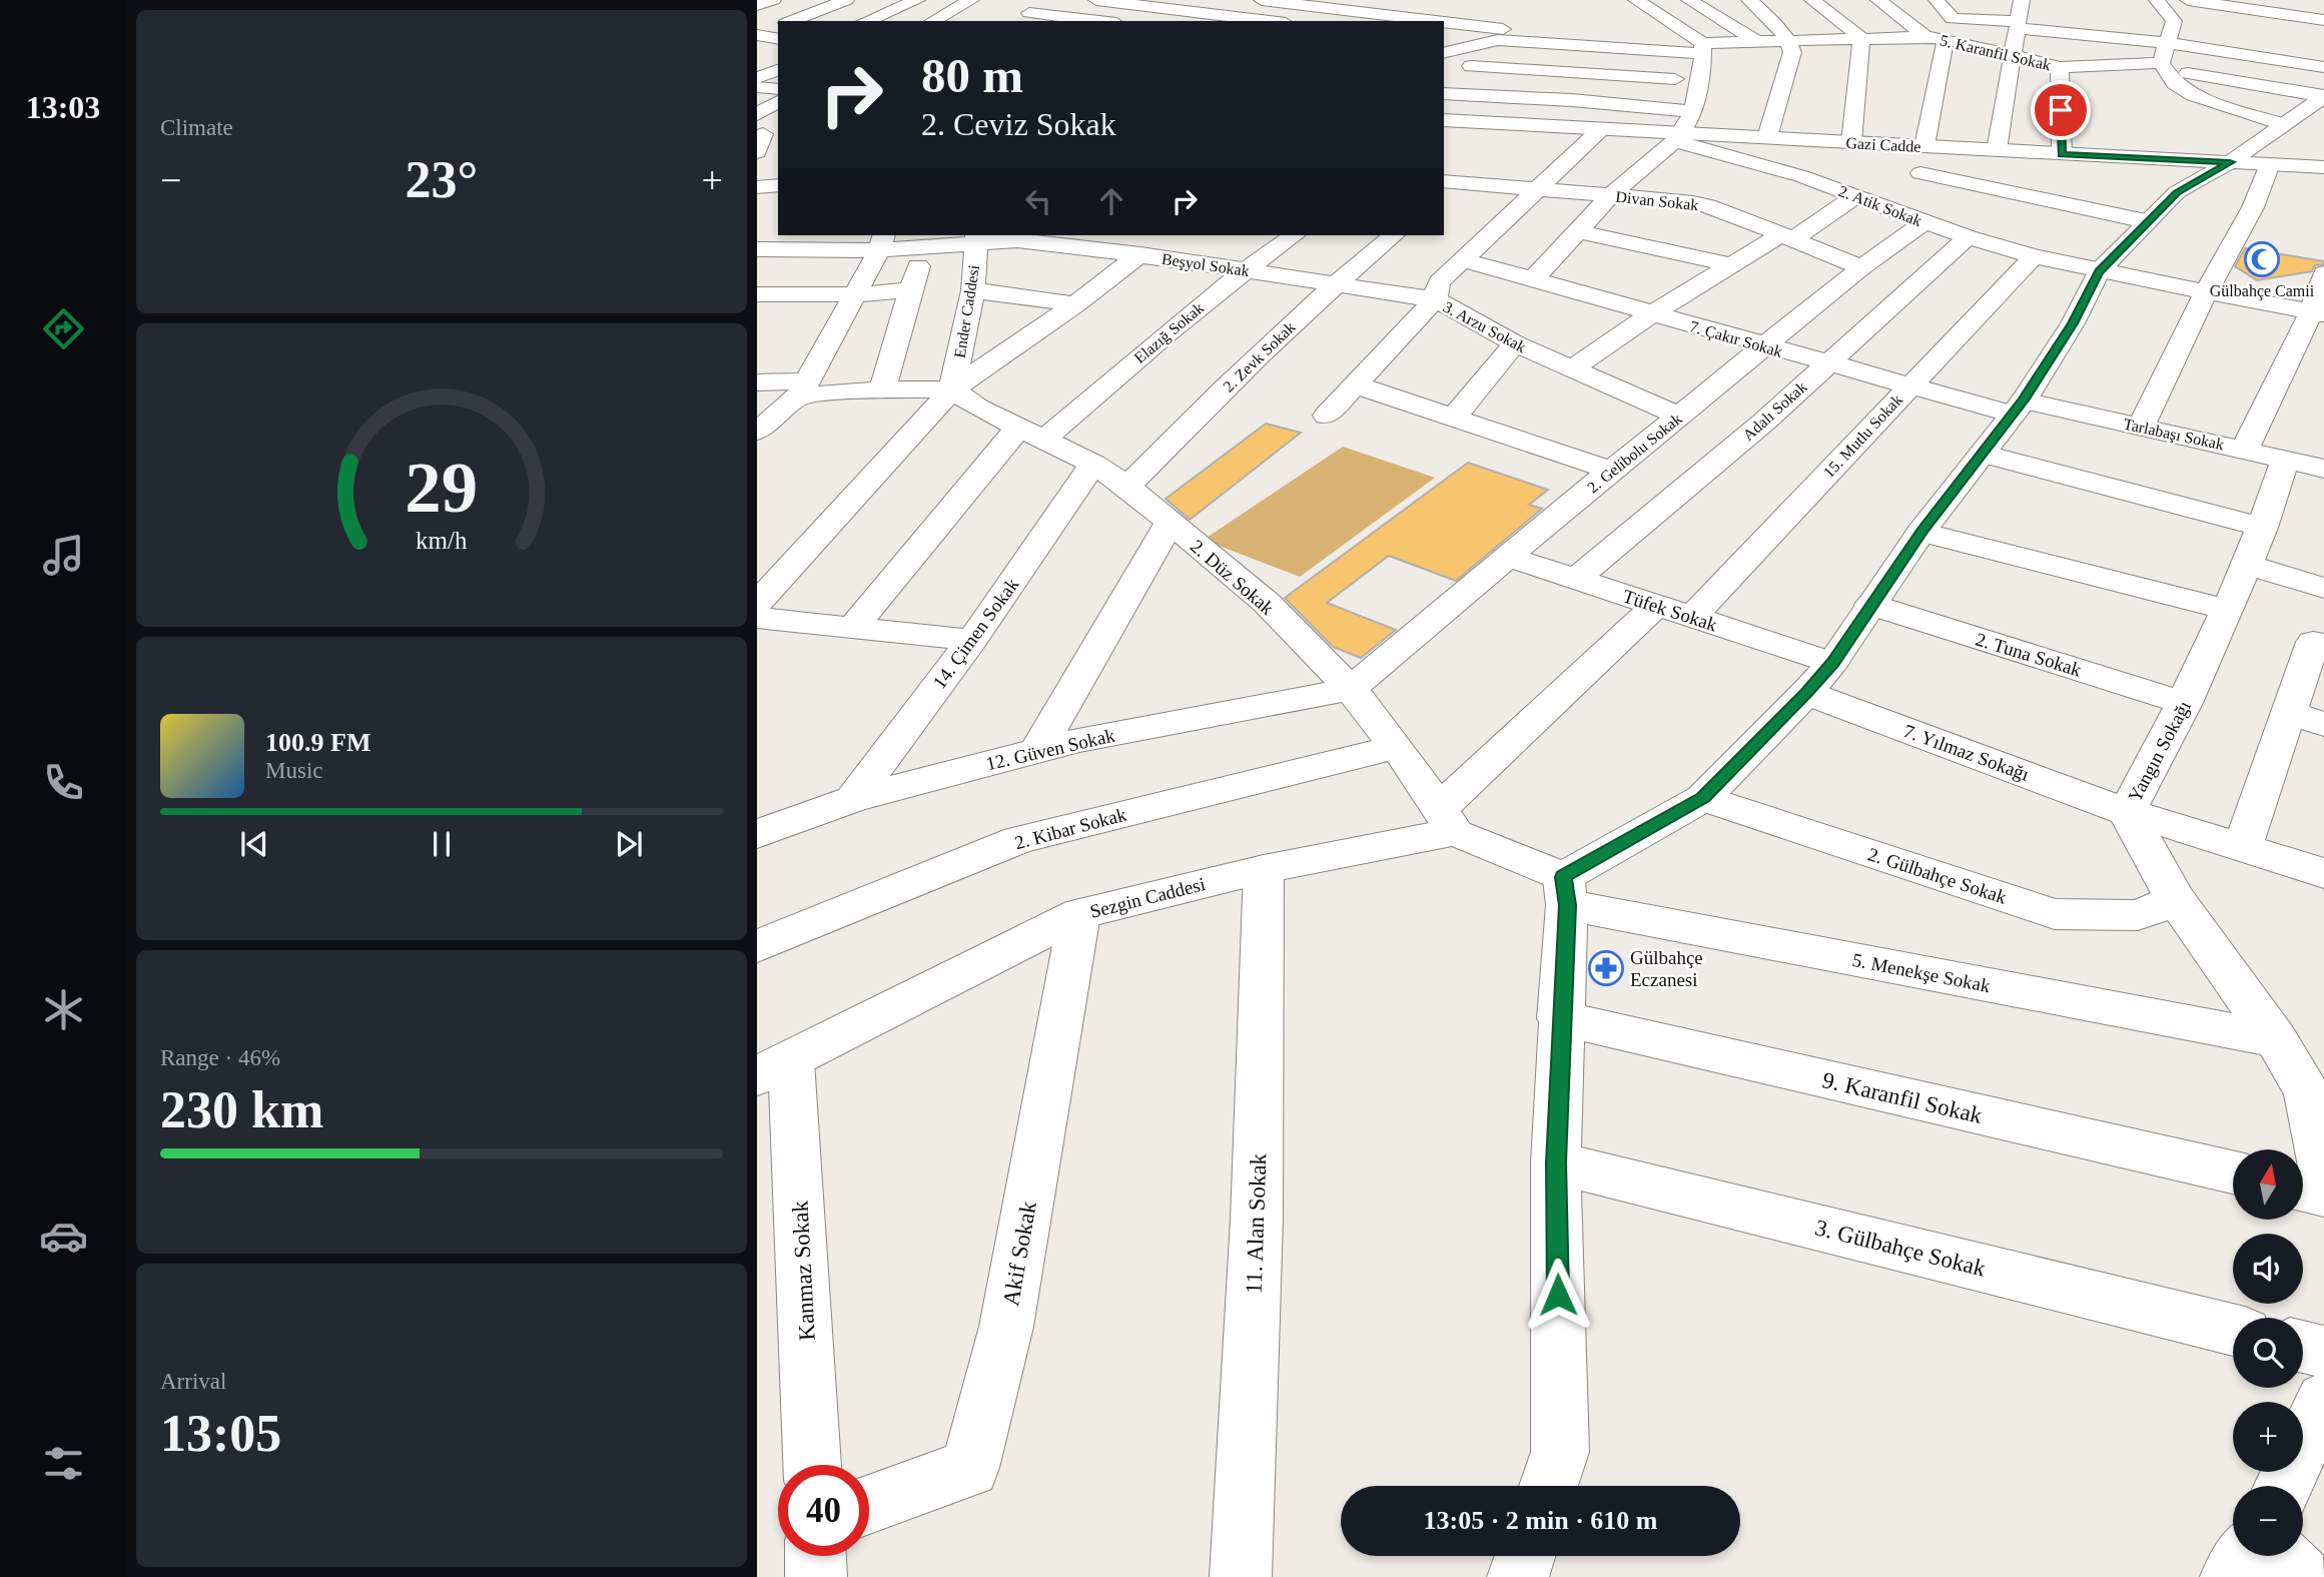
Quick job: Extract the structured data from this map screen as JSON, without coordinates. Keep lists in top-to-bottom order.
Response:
{
  "streets": {
    "street": [
      "5. Karanfil Sokak",
      "Gazi Cadde",
      "Divan Sokak",
      "2. Atik Sokak",
      "Beşyol Sokak",
      "Ender Caddesi",
      "3. Arzu Sokak",
      "Elazığ Sokak",
      "7. Çakır Sokak",
      "2. Zevk Sokak",
      "Adalı Sokak",
      "Tarlabaşı Sokak",
      "15. Mutlu Sokak",
      "2. Gelibolu Sokak",
      "2. Düz Sokak",
      "Tüfek Sokak",
      "14. Çimen Sokak",
      "2. Tuna Sokak",
      "12. Güven Sokak",
      "Yangın Sokağı",
      "7. Yılmaz Sokağı",
      "2. Kibar Sokak",
      "2. Gülbahçe Sokak",
      "Sezgin Caddesi",
      "5. Menekşe Sokak",
      "9. Karanfil Sokak",
      "11. Alan Sokak",
      "3. Gülbahçe Sokak",
      "Akif Sokak",
      "Kanmaz Sokak"
    ]
  },
  "crossings": [
    ["Gazi Cadde", "2. Atik Sokak"],
    ["Gazi Cadde", "3. Arzu Sokak"],
    ["Divan Sokak", "3. Arzu Sokak"],
    ["Divan Sokak", "2. Gelibolu Sokak"],
    ["2. Atik Sokak", "Adalı Sokak"],
    ["2. Atik Sokak", "15. Mutlu Sokak"],
    ["2. Atik Sokak", "2. Gelibolu Sokak"],
    ["Beşyol Sokak", "Ender Caddesi"],
    ["Beşyol Sokak", "3. Arzu Sokak"],
    ["Beşyol Sokak", "Elazığ Sokak"],
    ["Beşyol Sokak", "2. Zevk Sokak"],
    ["Ender Caddesi", "2. Düz Sokak"],
    ["3. Arzu Sokak", "7. Çakır Sokak"],
    ["3. Arzu Sokak", "2. Gelibolu Sokak"],
    ["Elazığ Sokak", "2. Düz Sokak"],
    ["7. Çakır Sokak", "Adalı Sokak"],
    ["7. Çakır Sokak", "Tarlabaşı Sokak"],
    ["7. Çakır Sokak", "15. Mutlu Sokak"],
    ["7. Çakır Sokak", "2. Gelibolu Sokak"],
    ["2. Zevk Sokak", "2. Düz Sokak"],
    ["Adalı Sokak", "Tüfek Sokak"],
    ["Tarlabaşı Sokak", "Yangın Sokağı"],
    ["15. Mutlu Sokak", "Tüfek Sokak"],
    ["2. Gelibolu Sokak", "2. Düz Sokak"],
    ["2. Gelibolu Sokak", "Tüfek Sokak"],
    ["2. Gelibolu Sokak", "12. Güven Sokak"],
    ["2. Düz Sokak", "14. Çimen Sokak"],
    ["2. Düz Sokak", "12. Güven Sokak"],
    ["2. Düz Sokak", "2. Kibar Sokak"],
    ["2. Düz Sokak", "Sezgin Caddesi"],
    ["14. Çimen Sokak", "12. Güven Sokak"],
    ["2. Tuna Sokak", "Yangın Sokağı"],
    ["Yangın Sokağı", "7. Yılmaz Sokağı"],
    ["Yangın Sokağı", "2. Gülbahçe Sokak"],
    ["Yangın Sokağı", "5. Menekşe Sokak"],
    ["Sezgin Caddesi", "11. Alan Sokak"],
    ["Sezgin Caddesi", "Akif Sokak"],
    ["Sezgin Caddesi", "Kanmaz Sokak"]
  ],
  "places": {
    "mosque": ["Gülbahçe Camii"],
    "pharmacy": ["Gülbahçe Eczanesi"]
  },
  "north": "top",
  "page": {
    "tabs": "13:03",
    "tile": [
      "Climate",
      ["Range · 46%", "230 km"],
      ["Arrival", "13:05"]
    ],
    "turn": ["80 m", "2. Ceviz Sokak"],
    "heat": ["−", "23°", "+"],
    "song": ["100.9 FM", "Music"],
    "map_buttons": ["+", "−"],
    "limit": "40",
    "trip": "13:05 · 2 min · 610 m",
    "gauge": ["29", "km/h"]
  }
}
